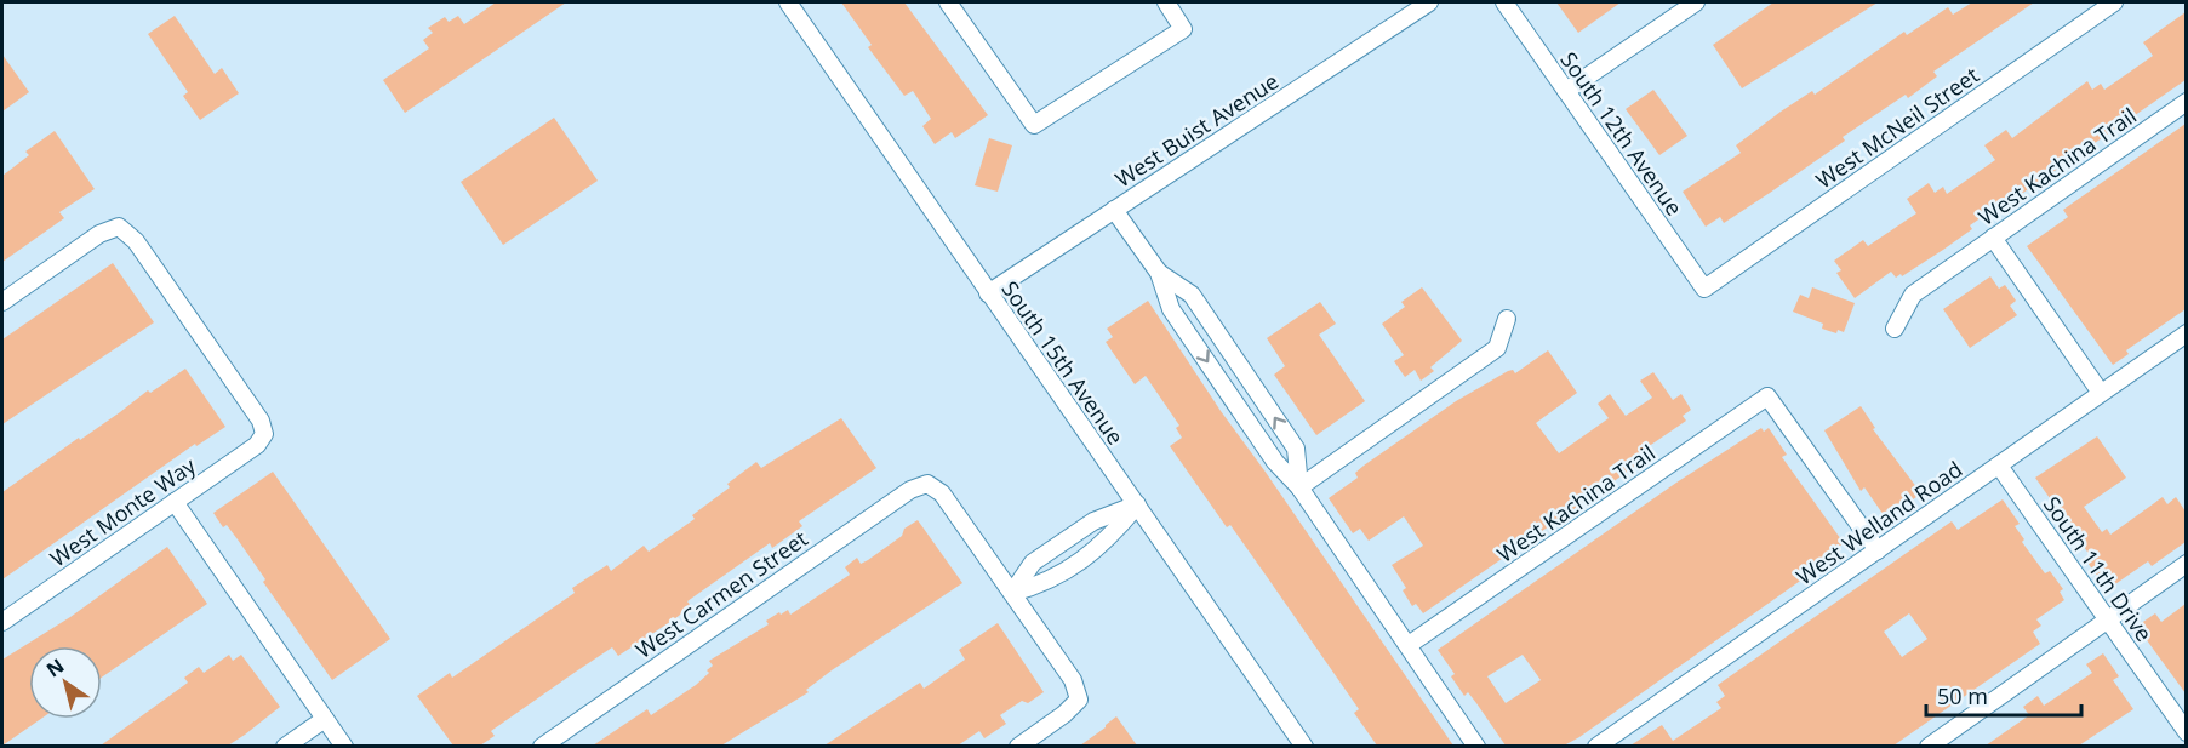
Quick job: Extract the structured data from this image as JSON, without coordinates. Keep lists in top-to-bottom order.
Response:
{
  "streets": {
    "street": [
      "West McNeil Street",
      "West Buist Avenue",
      "South 12th Avenue",
      "West Kachina Trail",
      "South 15th Avenue",
      "West Monte Way",
      "West Welland Road",
      "South 11th Drive",
      "West Carmen Street"
    ]
  },
  "crossings": [
    ["West McNeil Street", "South 12th Avenue"],
    ["West Buist Avenue", "South 15th Avenue"],
    ["West Kachina Trail", "West Welland Road"],
    ["West Welland Road", "South 11th Drive"]
  ],
  "scale_bar": "50 m",
  "north": "top left"
}
